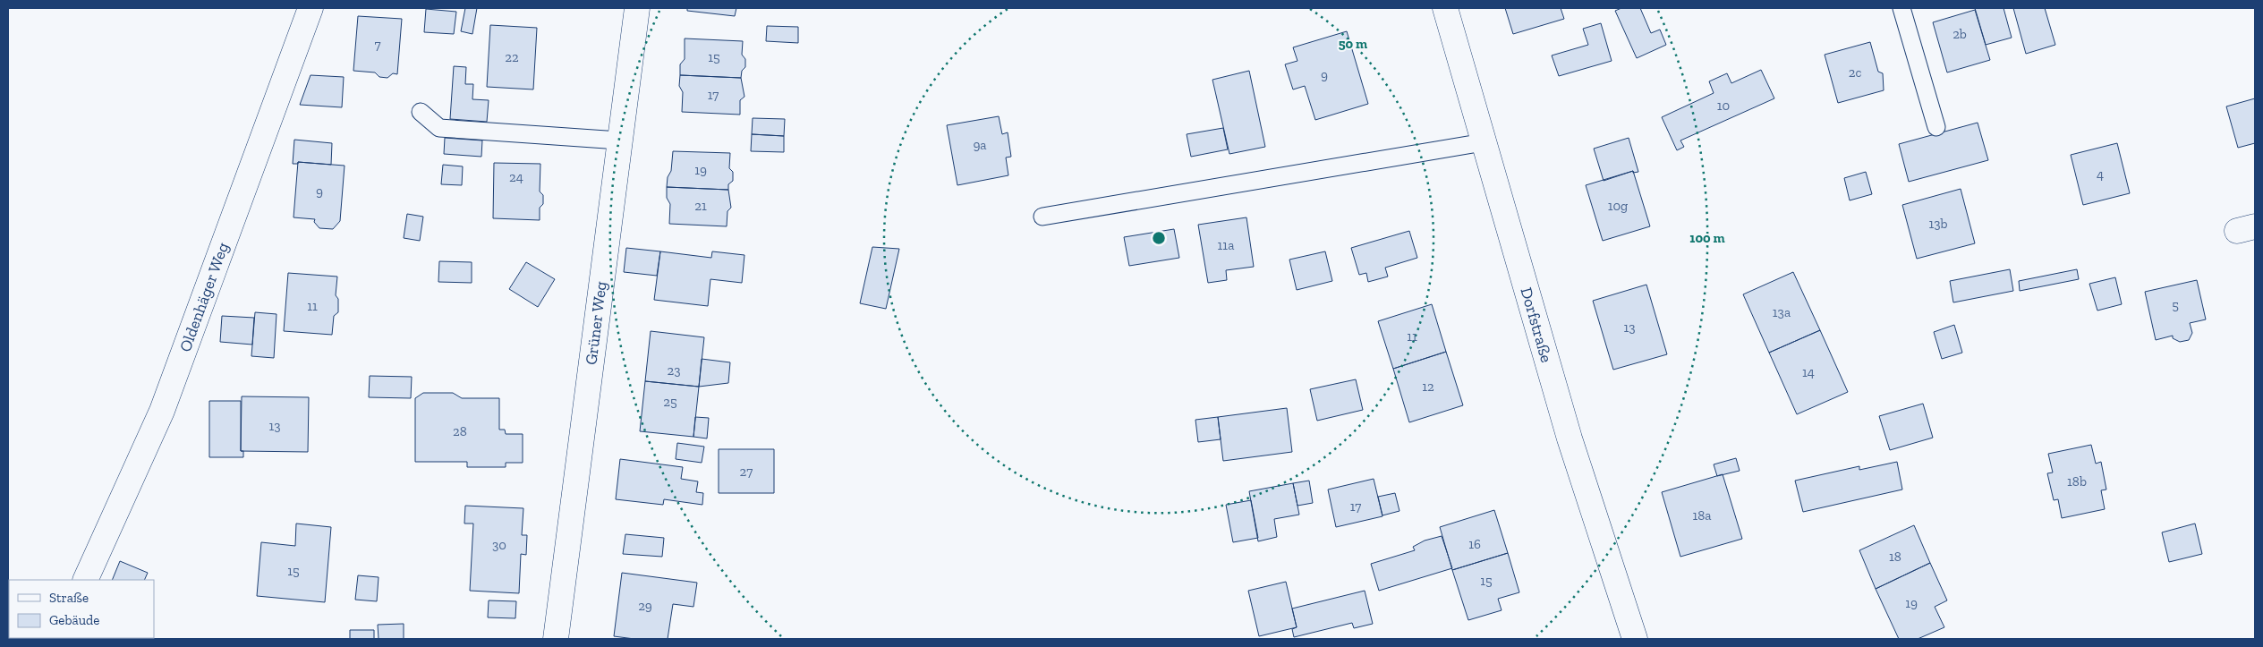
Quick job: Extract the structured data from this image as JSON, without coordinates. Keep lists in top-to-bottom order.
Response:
{
  "streets": {
    "street": ["Oldenhäger Weg", "Grüner Weg", "Dorfstraße"]
  },
  "house_numbers": [
    "2b",
    "7",
    "22",
    "15",
    "2c",
    "9",
    "17",
    "10",
    "9a",
    "19",
    "4",
    "24",
    "9",
    "21",
    "10g",
    "13b",
    "11a",
    "5",
    "11",
    "13a",
    "13",
    "11",
    "23",
    "14",
    "12",
    "25",
    "13",
    "28",
    "27",
    "18b",
    "17",
    "18a",
    "16",
    "30",
    "18",
    "15",
    "15",
    "19",
    "29"
  ],
  "legend": ["Straße", "Gebäude"],
  "rings": ["50 m", "100 m"]
}
